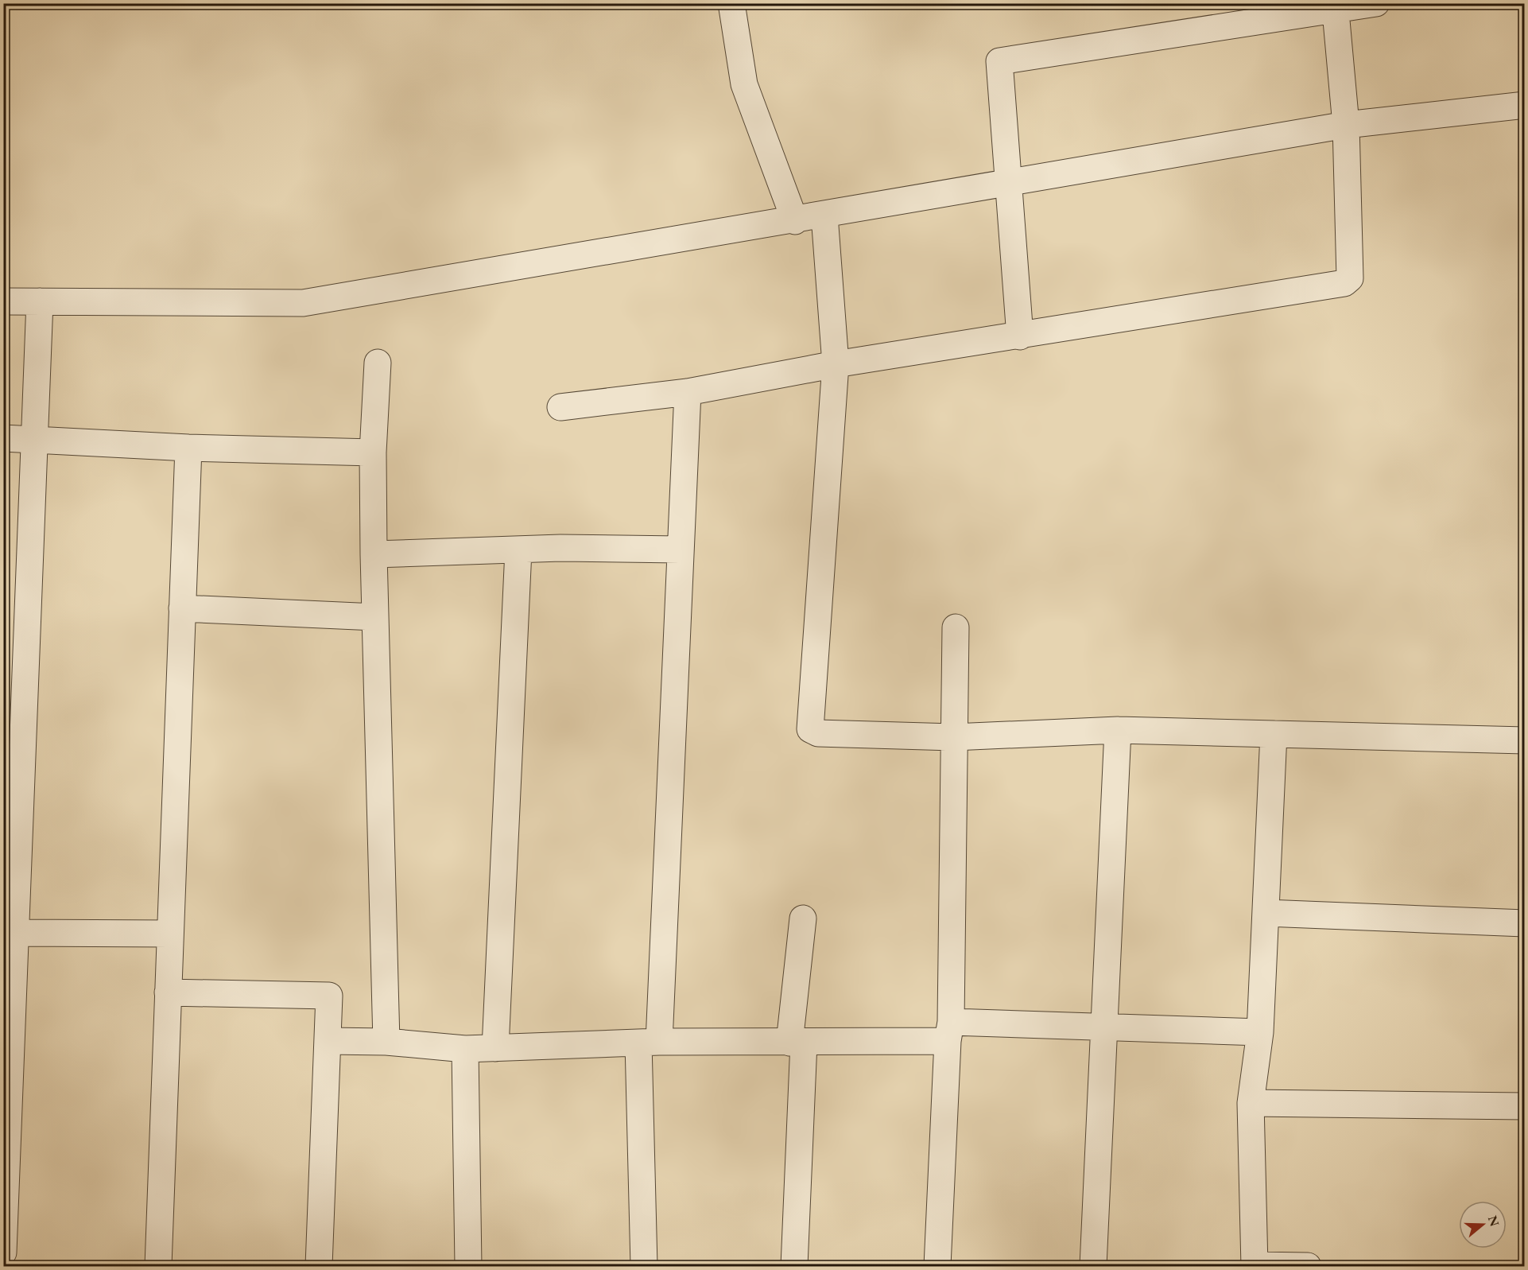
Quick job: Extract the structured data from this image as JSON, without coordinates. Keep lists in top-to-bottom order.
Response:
{
  "north": "right"
}
